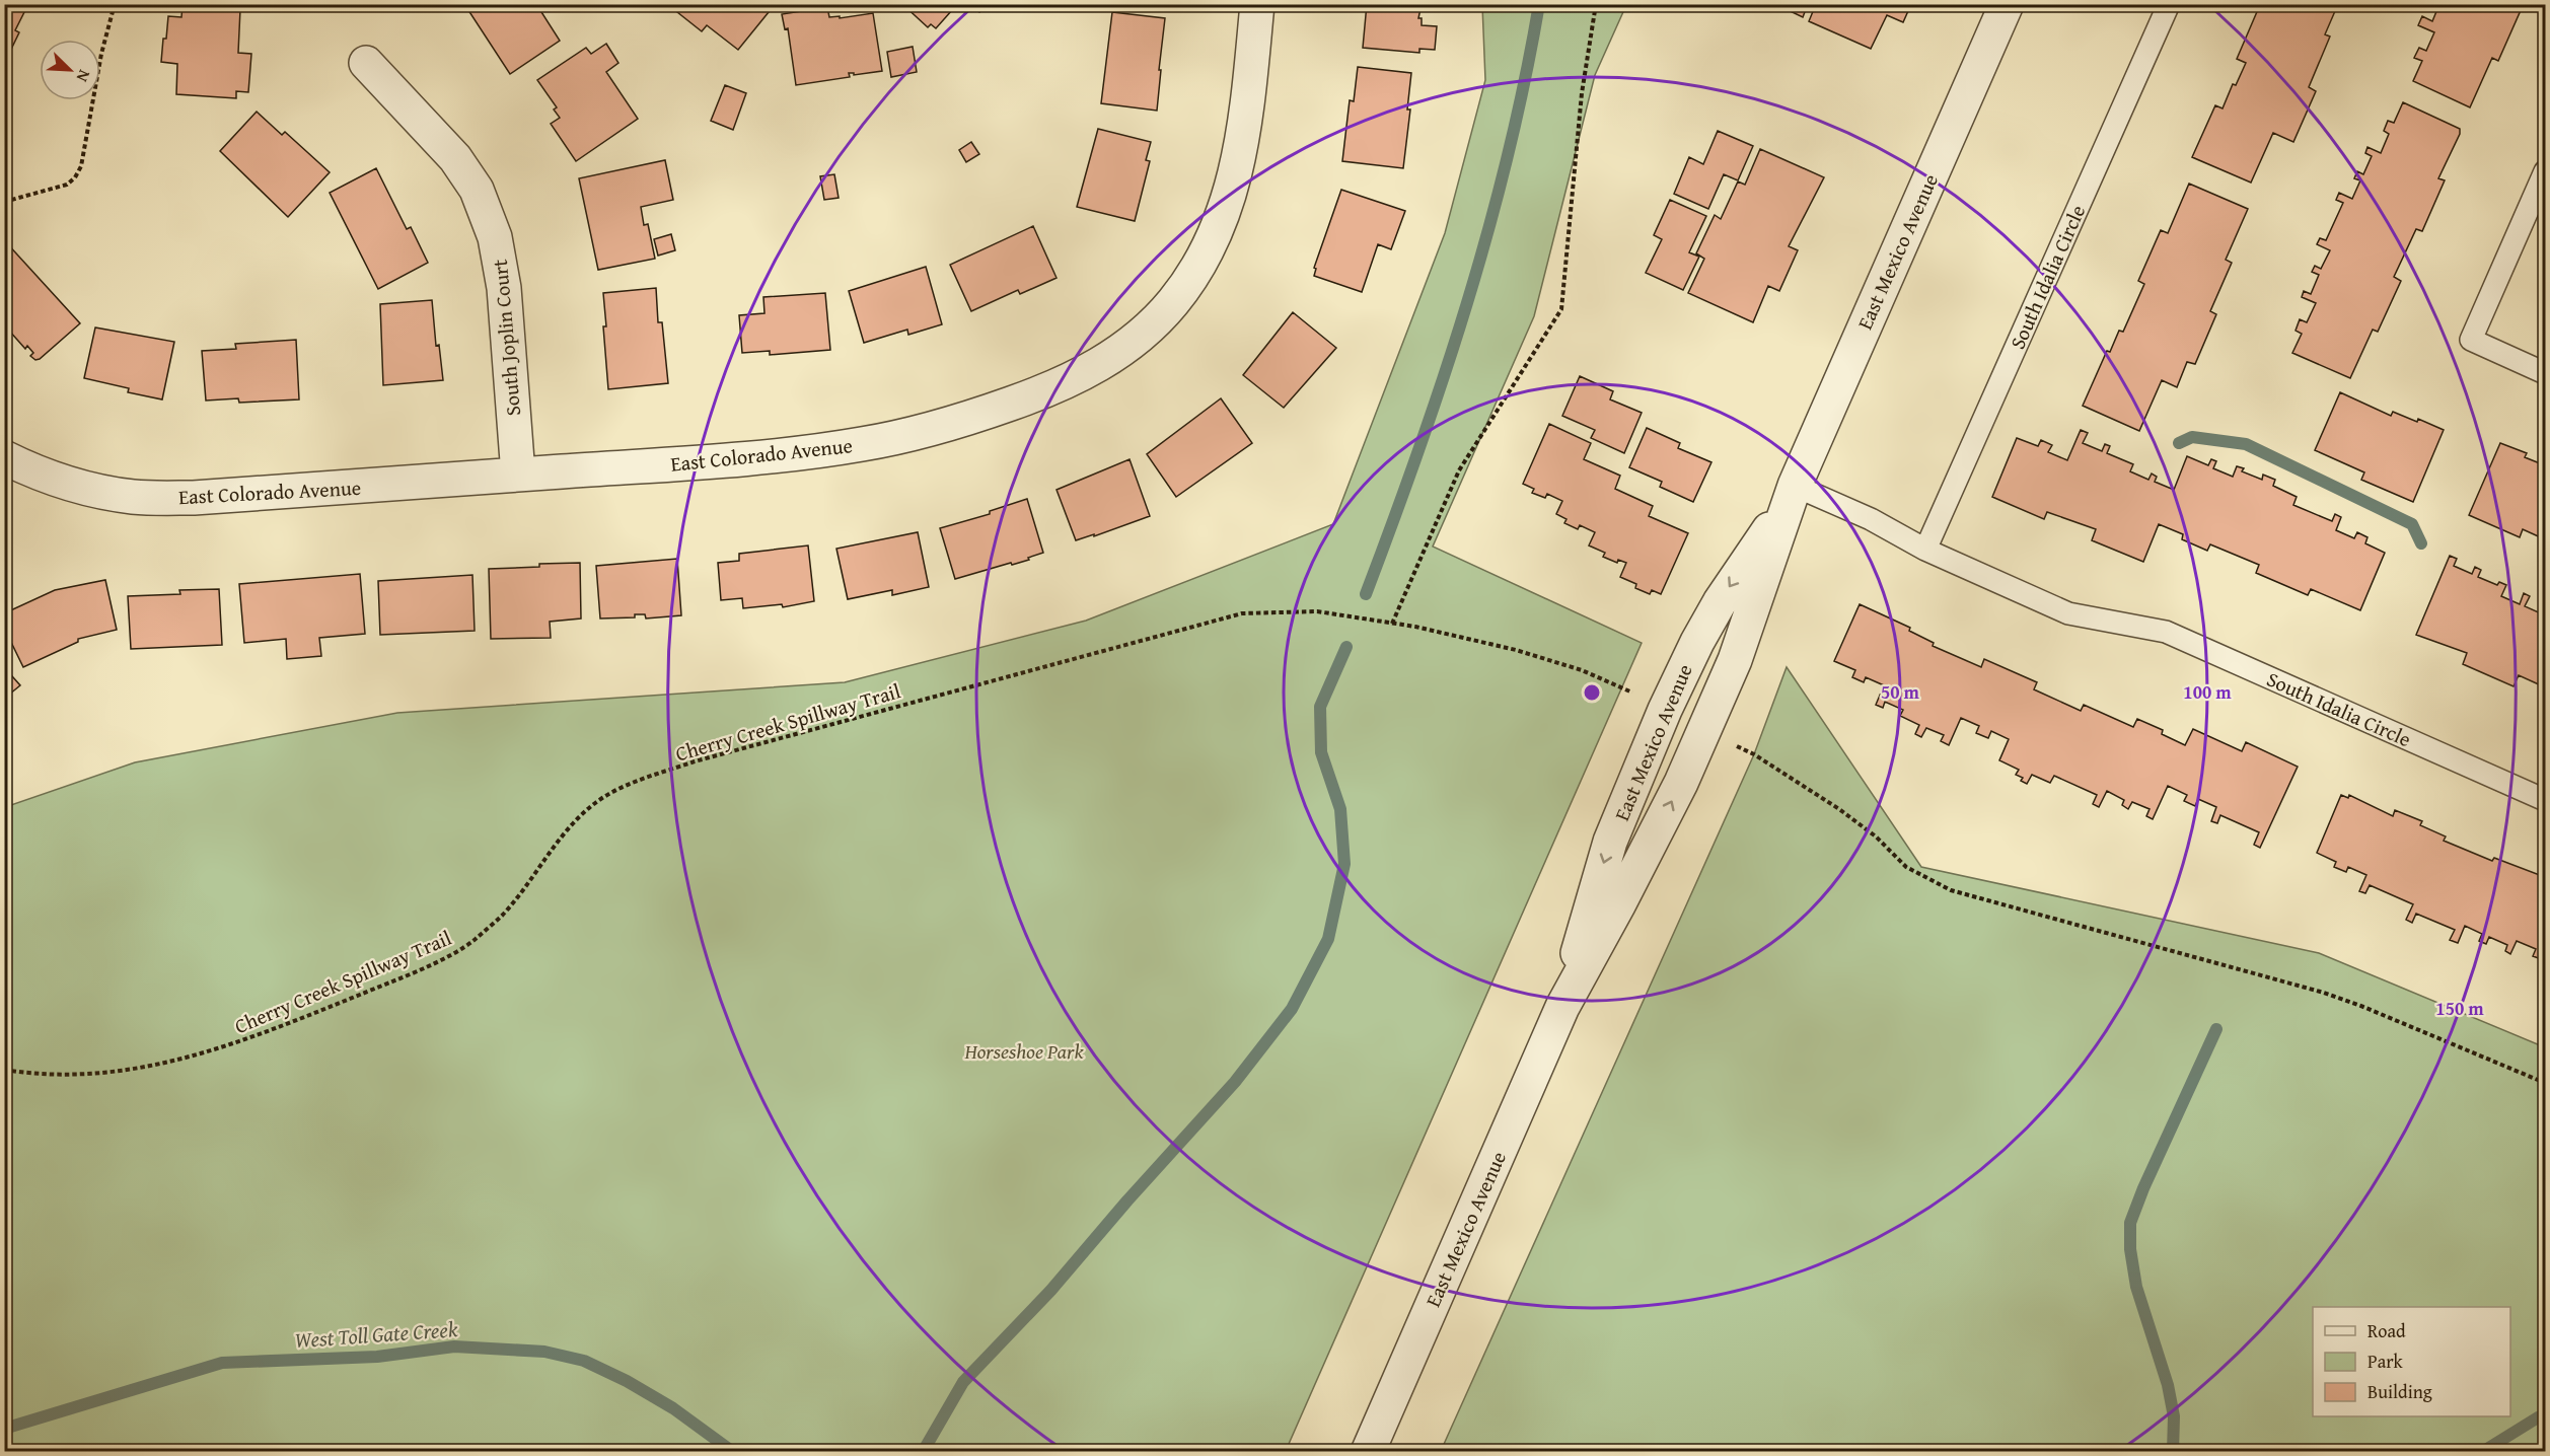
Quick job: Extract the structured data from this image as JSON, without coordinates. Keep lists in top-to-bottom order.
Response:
{
  "streets": {
    "street": ["East Mexico Avenue", "South Joplin Court", "East Colorado Avenue"],
    "lane": ["South Idalia Circle"],
    "path": ["Cherry Creek Spillway Trail"]
  },
  "crossings": [
    ["East Mexico Avenue", "South Idalia Circle"],
    ["South Joplin Court", "East Colorado Avenue"]
  ],
  "water": ["West Toll Gate Creek"],
  "parks": ["Horseshoe Park"],
  "legend": ["Road", "Park", "Building"],
  "north": "bottom right",
  "rings": ["50 m", "100 m", "150 m"]
}
